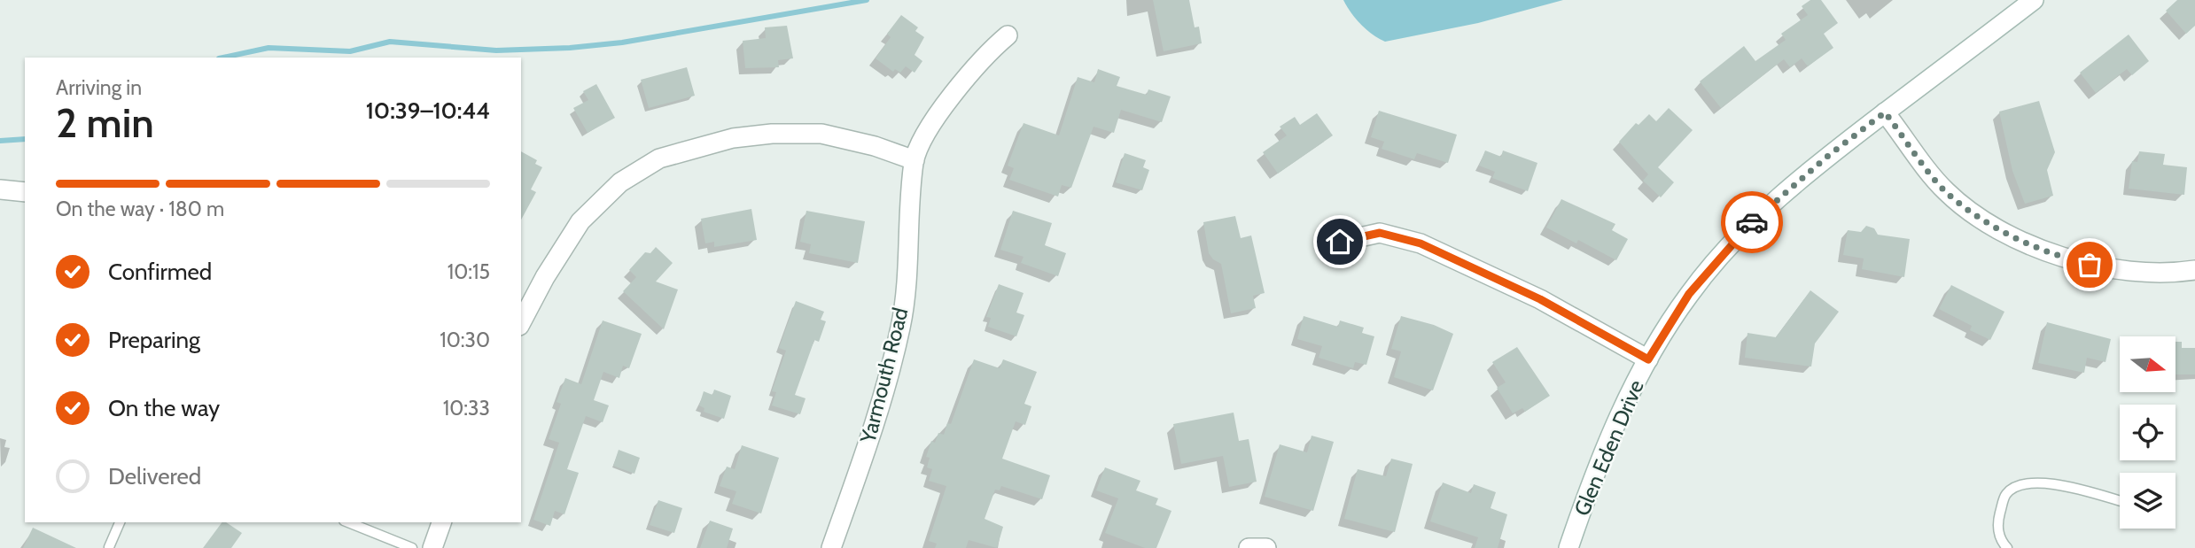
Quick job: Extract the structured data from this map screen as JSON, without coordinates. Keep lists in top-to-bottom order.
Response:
{
  "streets": {
    "street": ["Yarmouth Road", "Glen Eden Drive"]
  },
  "north": "right",
  "page": {
    "heading": ["2 min", "Arriving in", "10:39–10:44"],
    "bar": "On the way · 180 m",
    "list": [
      ["Confirmed", "10:15"],
      ["Preparing", "10:30"],
      ["On the way", "10:33"],
      "Delivered"
    ]
  }
}
